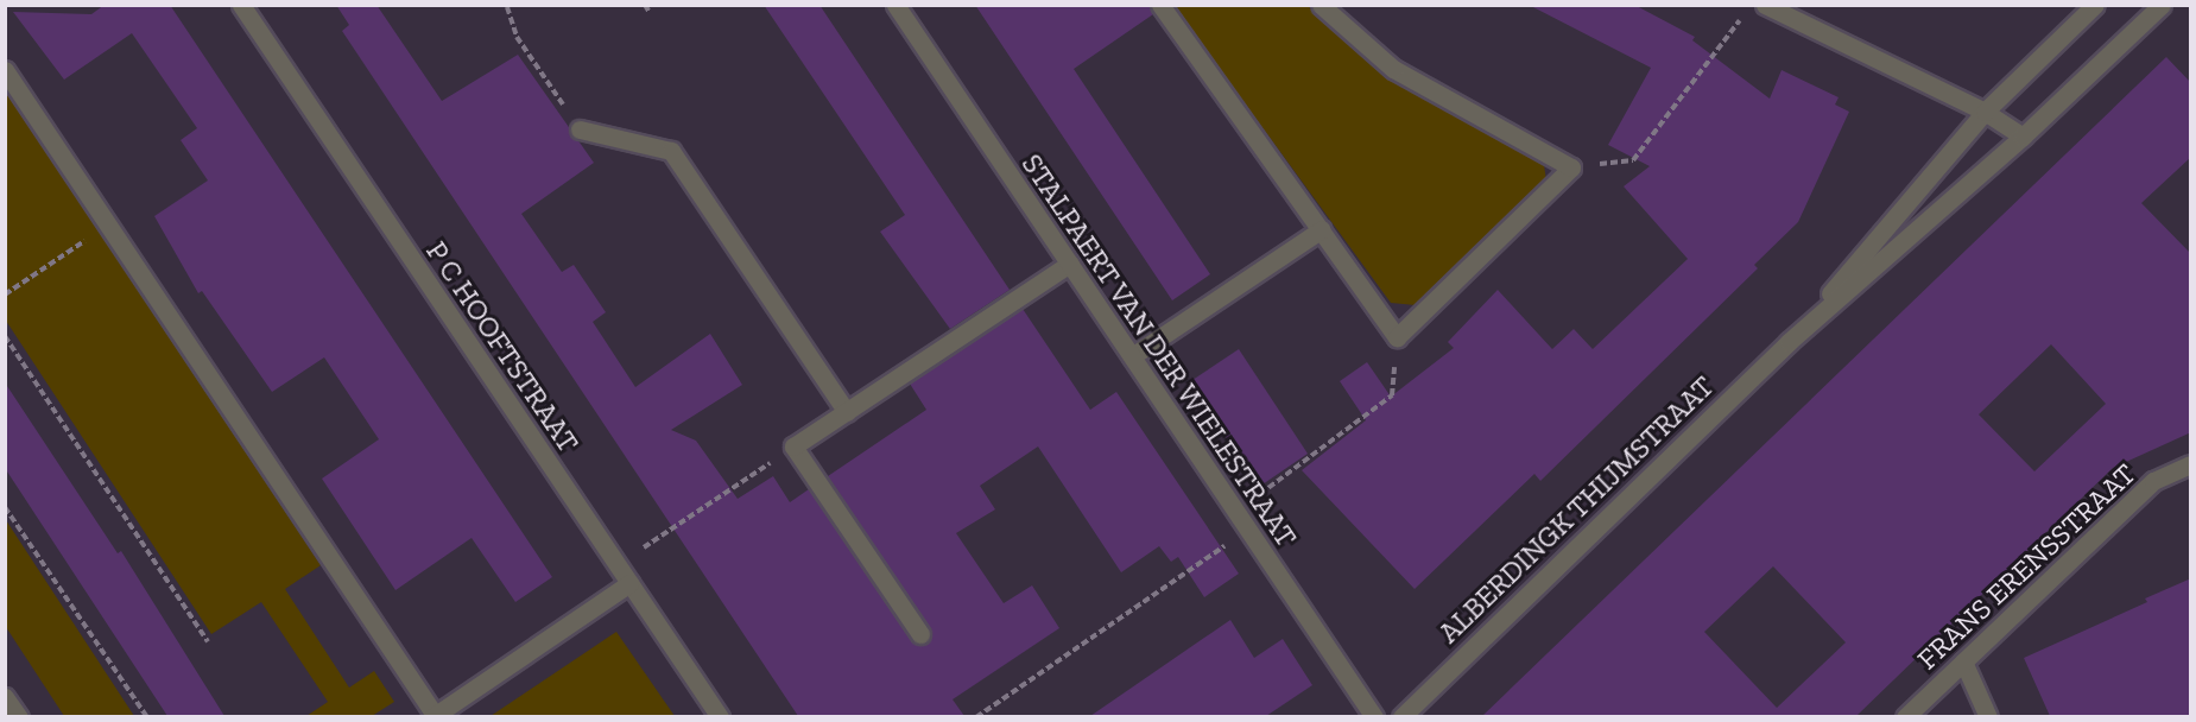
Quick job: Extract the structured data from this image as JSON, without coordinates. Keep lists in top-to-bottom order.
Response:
{
  "streets": {
    "street": [
      "P C HOOFTSTRAAT",
      "STALPAERT VAN DER WIELESTRAAT",
      "ALBERDINGK THIJMSTRAAT",
      "FRANS ERENSSTRAAT"
    ]
  }
}
